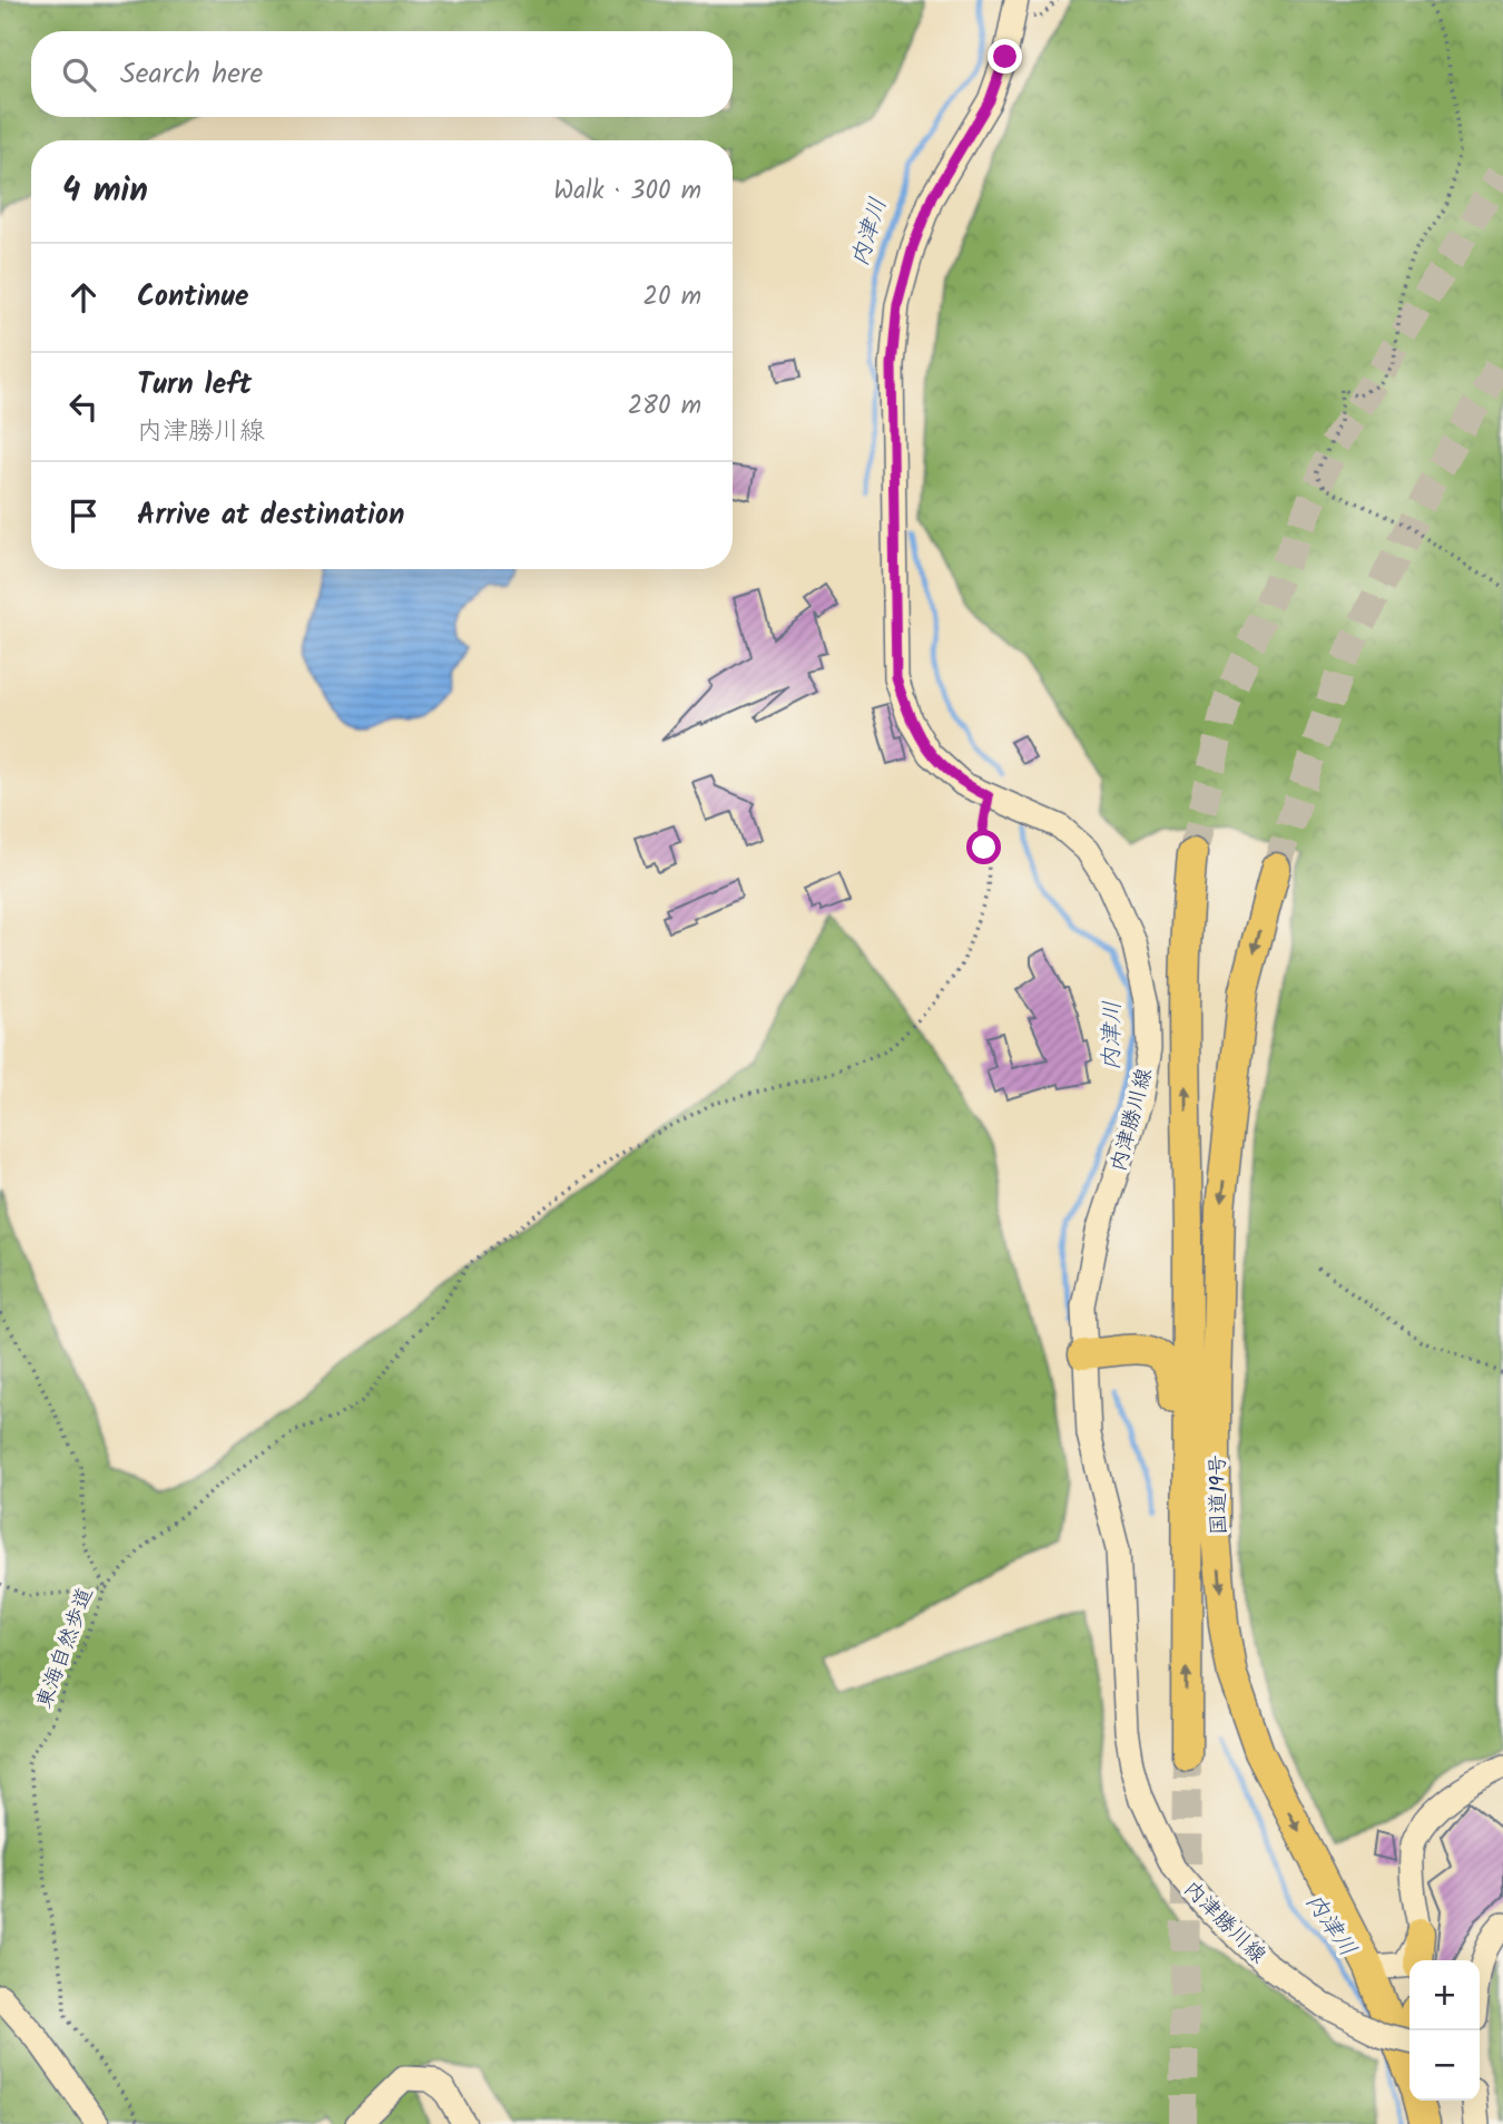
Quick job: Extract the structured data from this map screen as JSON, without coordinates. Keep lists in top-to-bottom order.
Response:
{
  "streets": {
    "highway": ["国道19号"],
    "main road": ["内津勝川線"],
    "path": ["東海自然歩道"]
  },
  "water": ["内津川"],
  "page": {
    "search": "Search here",
    "heading": ["4 min", "Walk · 300 m"],
    "list": [
      ["Continue", "20 m"],
      ["Turn left", "内津勝川線", "280 m"],
      "Arrive at destination"
    ],
    "map_buttons": ["+", "−"]
  }
}
